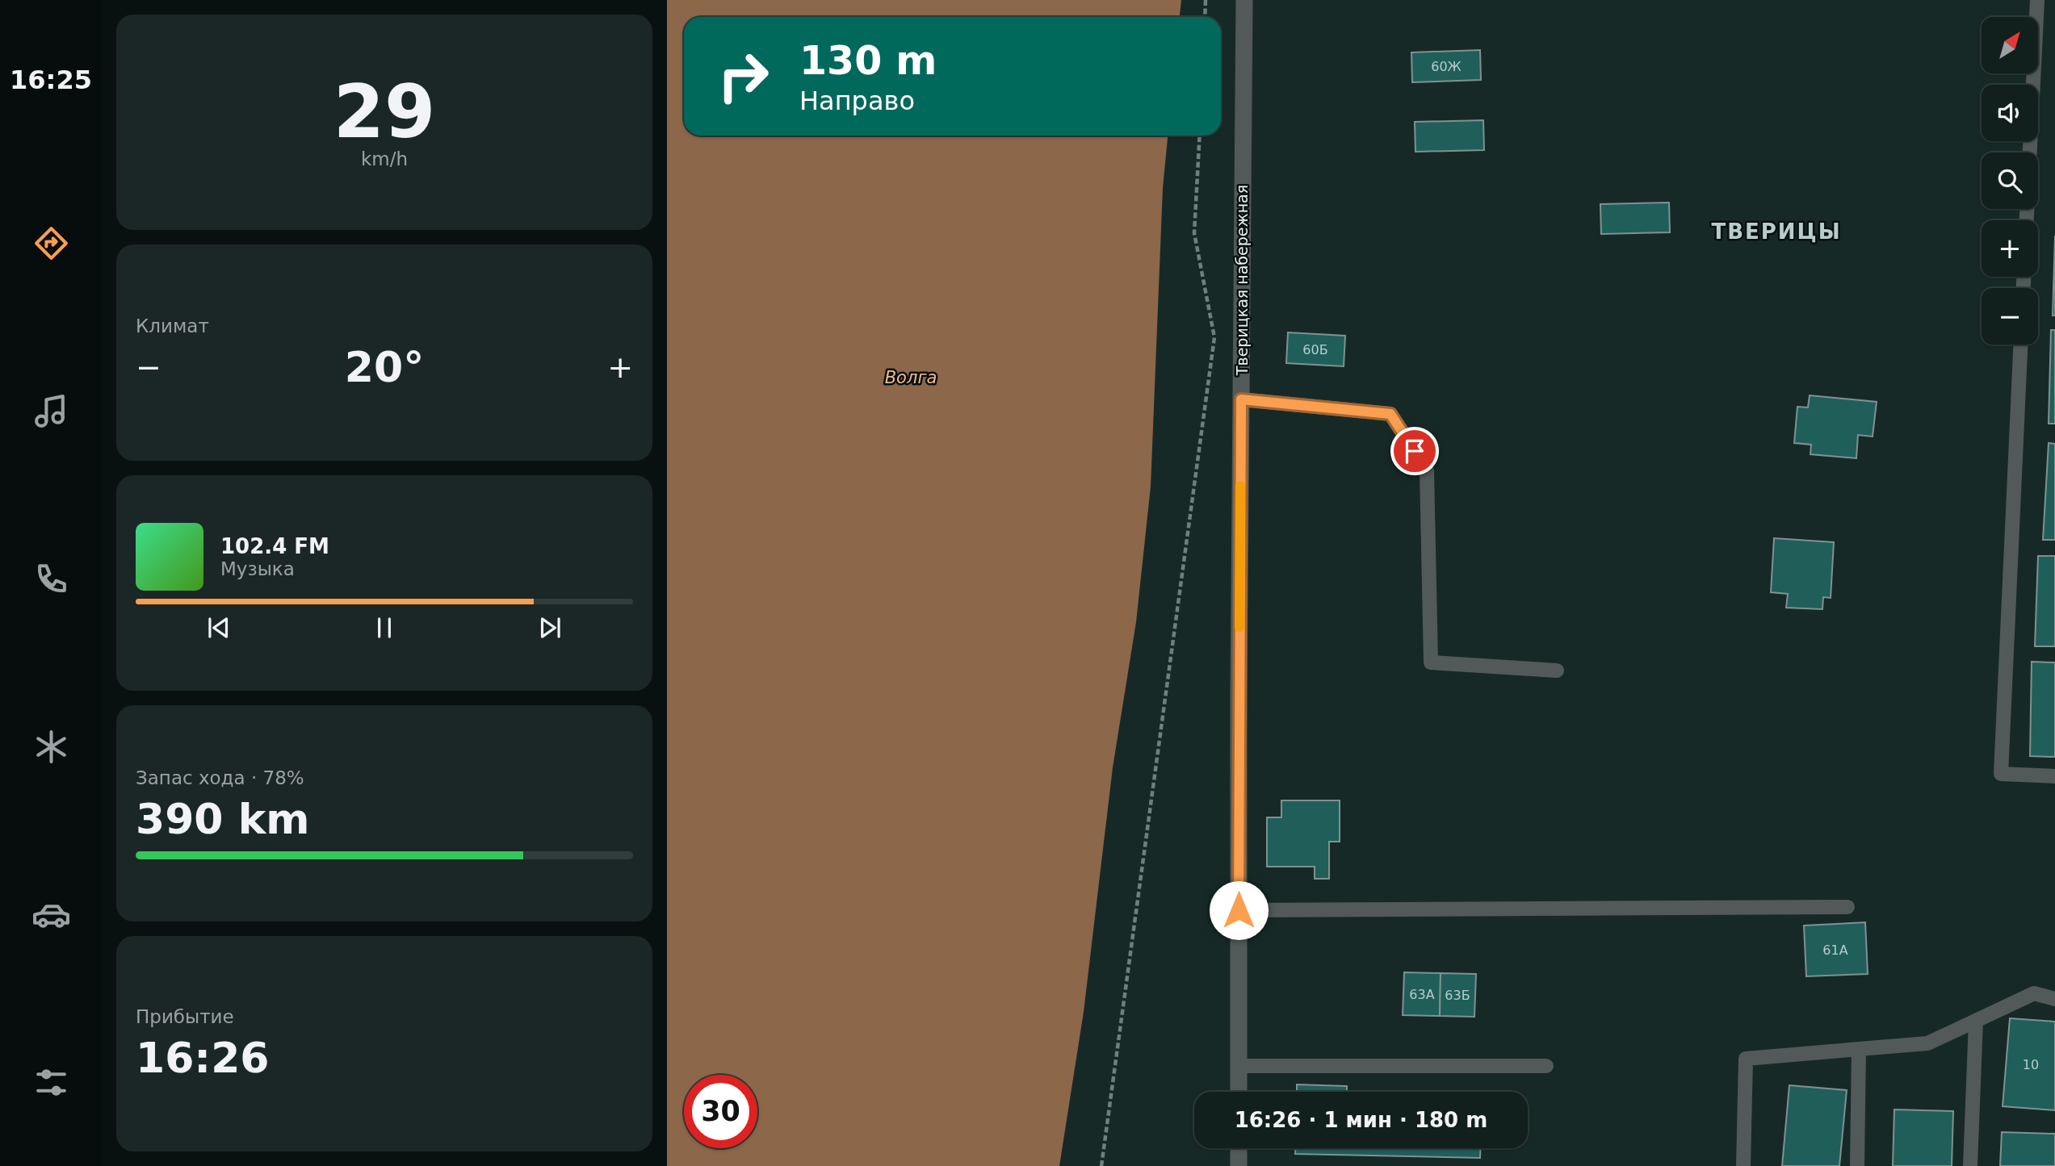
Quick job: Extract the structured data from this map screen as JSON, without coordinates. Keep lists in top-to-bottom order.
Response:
{
  "streets": {
    "street": ["Тверицкая набережная"]
  },
  "districts": ["ТВЕРИЦЫ"],
  "water": ["Волга"],
  "house_numbers": [
    "60Ж",
    "60Б",
    "61А",
    "63А",
    "63Б",
    "10"
  ],
  "north": "top right",
  "page": {
    "tabs": "16:25",
    "tile": [
      ["29", "km/h"],
      "Климат",
      ["Запас хода · 78%", "390 km"],
      ["Прибытие", "16:26"]
    ],
    "map_buttons": ["+", "−"],
    "turn": ["130 m", "Направо"],
    "heat": ["−", "20°", "+"],
    "song": ["102.4 FM", "Музыка"],
    "limit": "30",
    "trip": "16:26 · 1 мин · 180 m"
  }
}
